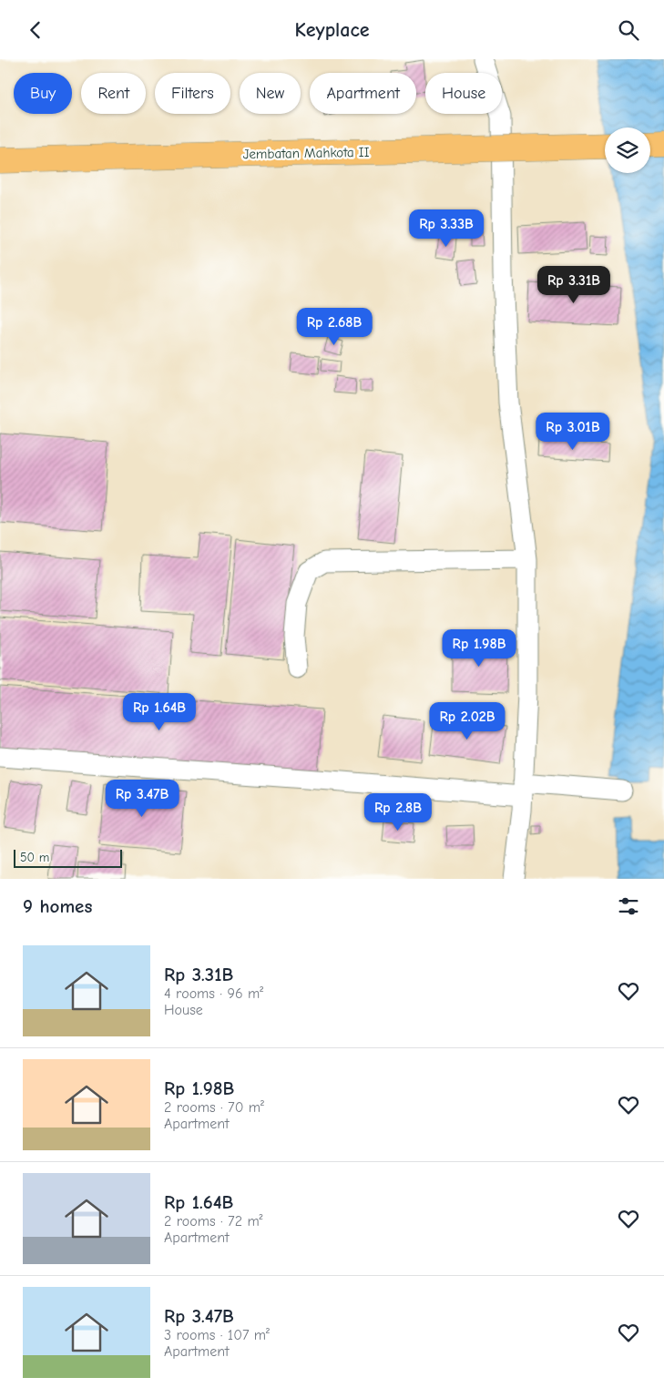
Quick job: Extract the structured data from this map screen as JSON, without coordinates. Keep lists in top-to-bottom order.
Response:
{
  "streets": {
    "main road": ["Jembatan Mahkota II"]
  },
  "scale_bar": "50 m",
  "page": {
    "header": "Keyplace",
    "chip": [
      "Buy",
      "Rent",
      "Filters",
      "New",
      "Apartment",
      "House"
    ],
    "price": [
      "Rp 3.33B",
      "Rp 3.31B",
      "Rp 2.68B",
      "Rp 3.01B",
      "Rp 1.98B",
      "Rp 1.64B",
      "Rp 2.02B",
      "Rp 3.47B",
      "Rp 2.8B"
    ],
    "scale": "50 m",
    "heading": "9 homes",
    "list": [
      {
        "name": "Rp 3.31B",
        "note": "4 rooms · 96 m² · House"
      },
      {
        "name": "Rp 1.98B",
        "note": "2 rooms · 70 m² · Apartment"
      },
      {
        "name": "Rp 1.64B",
        "note": "2 rooms · 72 m² · Apartment"
      },
      {
        "name": "Rp 3.47B",
        "note": "3 rooms · 107 m² · Apartment"
      }
    ]
  }
}
